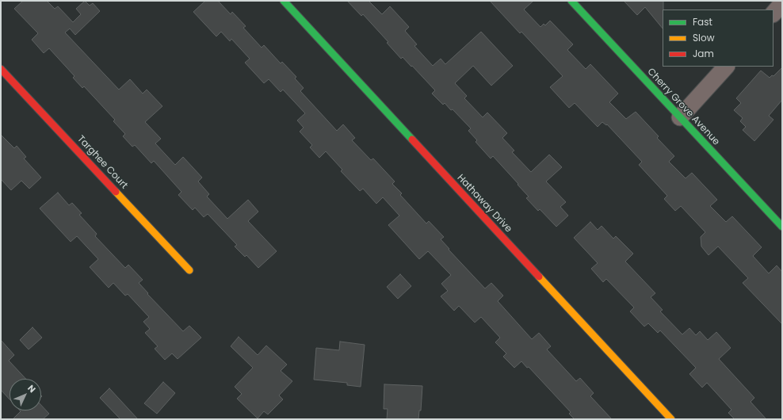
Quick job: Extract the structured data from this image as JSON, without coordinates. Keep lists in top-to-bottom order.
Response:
{
  "streets": {
    "street": ["Cherry Grove Avenue", "Targhee Court", "Hathaway Drive"]
  },
  "legend": ["Fast", "Slow", "Jam"],
  "north": "top right"
}
